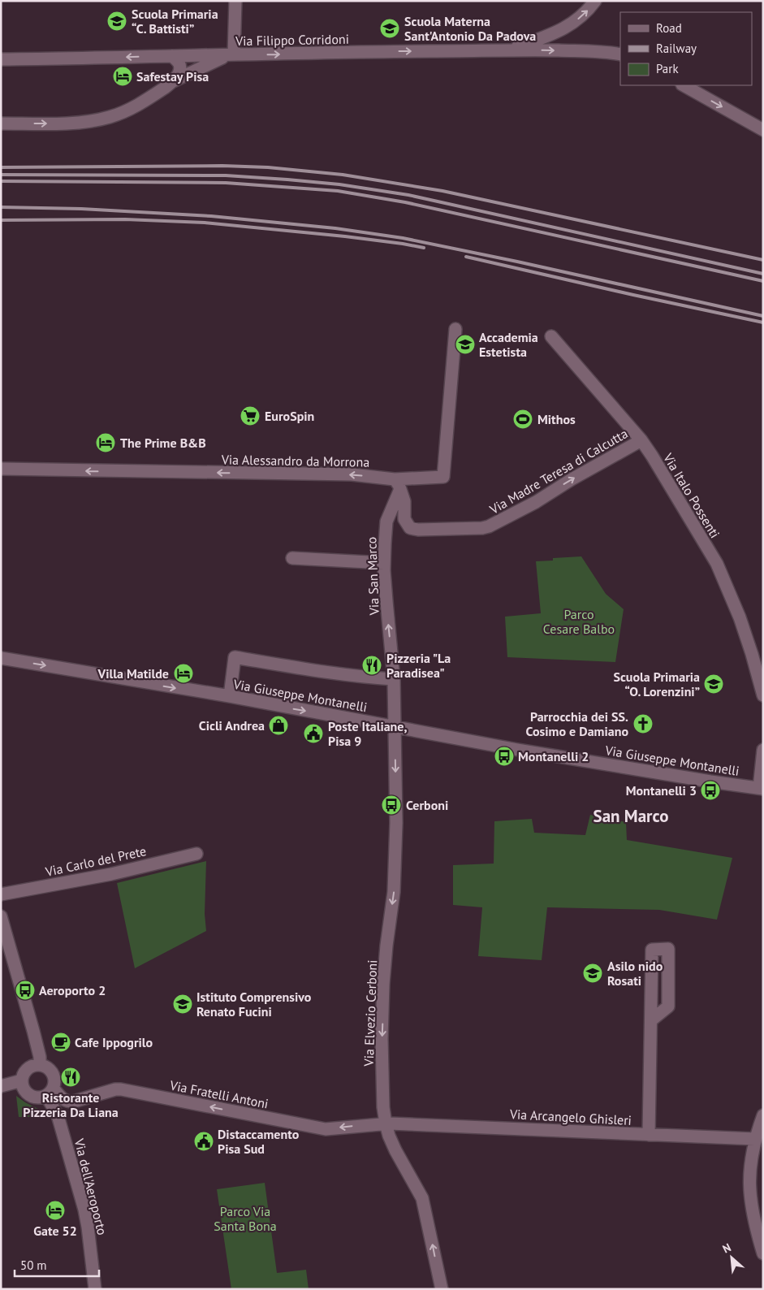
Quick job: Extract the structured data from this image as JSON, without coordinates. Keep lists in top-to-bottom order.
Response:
{
  "streets": {
    "street": [
      "Via Filippo Corridoni",
      "Via Alessandro da Morrona",
      "Via Madre Teresa di Calcutta",
      "Via Italo Possenti",
      "Via San Marco",
      "Via Giuseppe Montanelli",
      "Via Carlo del Prete",
      "Via Elvezio Cerboni",
      "Via Fratelli Antoni",
      "Via Arcangelo Ghisleri",
      "Via dell'Aeroporto"
    ]
  },
  "crossings": [
    ["Via Alessandro da Morrona", "Via Madre Teresa di Calcutta"],
    ["Via Alessandro da Morrona", "Via San Marco"],
    ["Via Madre Teresa di Calcutta", "Via Italo Possenti"],
    ["Via Madre Teresa di Calcutta", "Via San Marco"],
    ["Via San Marco", "Via Giuseppe Montanelli"],
    ["Via San Marco", "Via Elvezio Cerboni"],
    ["Via Giuseppe Montanelli", "Via Elvezio Cerboni"],
    ["Via Elvezio Cerboni", "Via Fratelli Antoni"],
    ["Via Elvezio Cerboni", "Via Arcangelo Ghisleri"],
    ["Via Fratelli Antoni", "Via Arcangelo Ghisleri"],
    ["Via Fratelli Antoni", "Via dell'Aeroporto"]
  ],
  "one_way": [
    "Via Alessandro da Morrona",
    "Via Madre Teresa di Calcutta",
    "Via San Marco",
    "Via Giuseppe Montanelli",
    "Via Fratelli Antoni"
  ],
  "districts": ["San Marco"],
  "parks": ["Parco Cesare Balbo", "Parco Via Santa Bona"],
  "places": {
    "school or university": [
      "Scuola Primaria “C. Battisti”",
      "Scuola Materna Sant'Antonio Da Padova",
      "Accademia Estetista",
      "Scuola Primaria “O. Lorenzini”",
      "Asilo nido Rosati",
      "Istituto Comprensivo Renato Fucini"
    ],
    "hotel": [
      "Safestay Pisa",
      "The Prime B&B",
      "Villa Matilde",
      "Gate 52"
    ],
    "supermarket": ["EuroSpin"],
    "sports": ["Mithos"],
    "restaurant": ["Pizzeria \"La Paradisea\"", "Ristorante Pizzeria Da Liana"],
    "church": ["Parrocchia dei SS. Cosimo e Damiano"],
    "shop": ["Cicli Andrea"],
    "public building": ["Poste Italiane, Pisa 9", "Distaccamento Pisa Sud"],
    "bus stop": [
      "Montanelli 2",
      "Montanelli 3",
      "Cerboni",
      "Aeroporto 2"
    ],
    "cafe": ["Cafe Ippogrilo"]
  },
  "legend": ["Road", "Railway", "Park"],
  "scale_bar": "50 m",
  "north": "top left"
}
